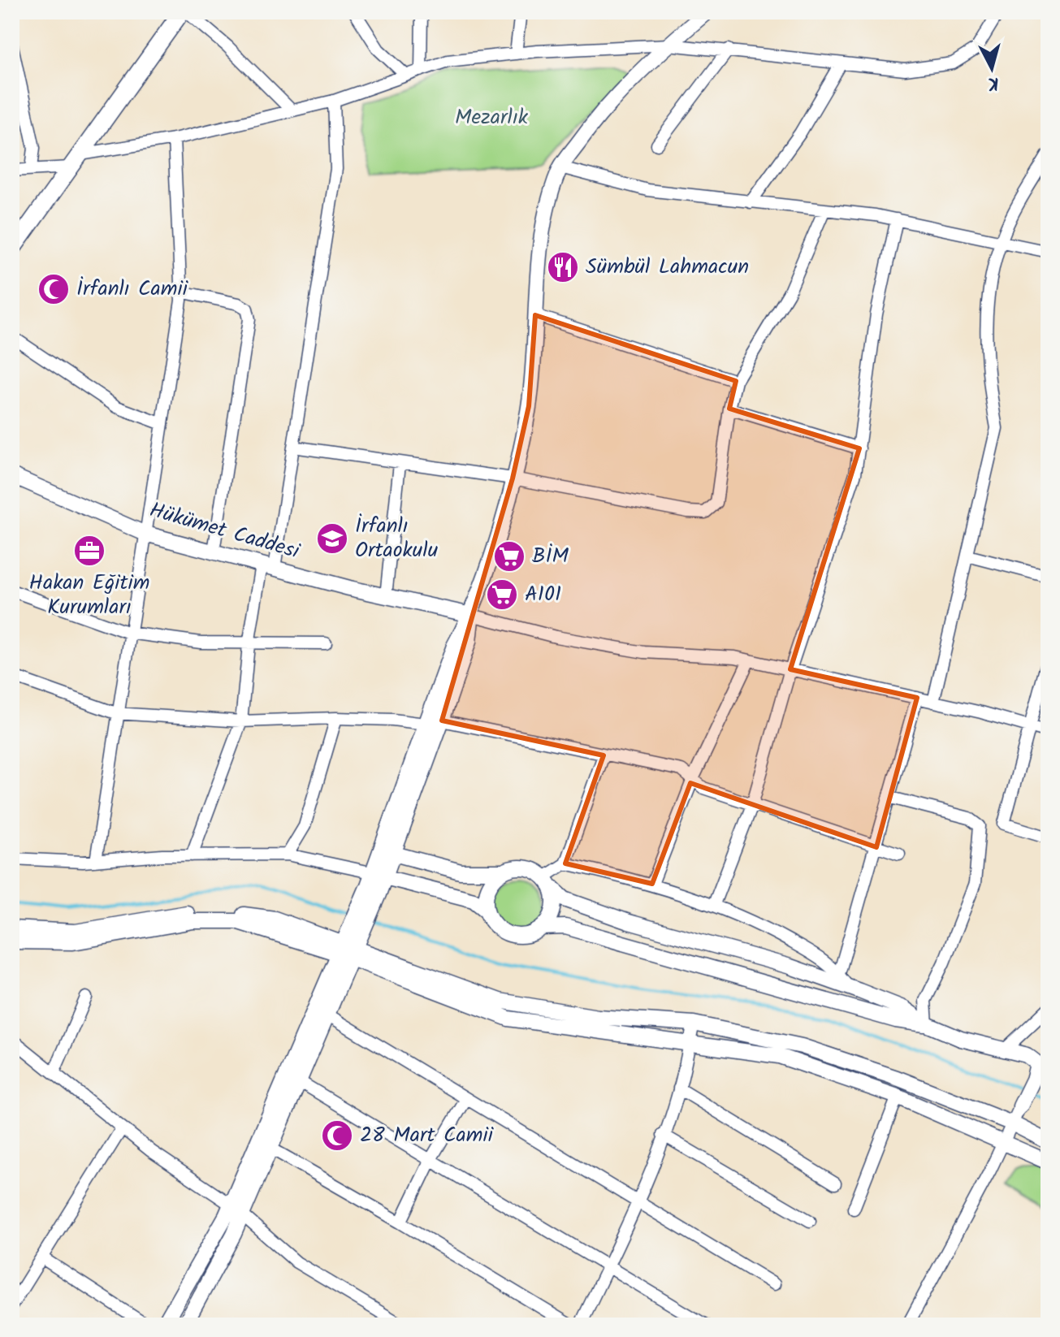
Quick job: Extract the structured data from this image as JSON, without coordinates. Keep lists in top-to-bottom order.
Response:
{
  "streets": {
    "street": ["Hükümet Caddesi"]
  },
  "parks": ["Mezarlık"],
  "places": {
    "restaurant": ["Sümbül Lahmacun"],
    "mosque": ["İrfanlı Camii", "28 Mart Camii"],
    "school or university": ["İrfanlı Ortaokulu"],
    "office": ["Hakan Eğitim Kurumları"],
    "supermarket": ["BİM", "A101"]
  },
  "north": "bottom"
}
